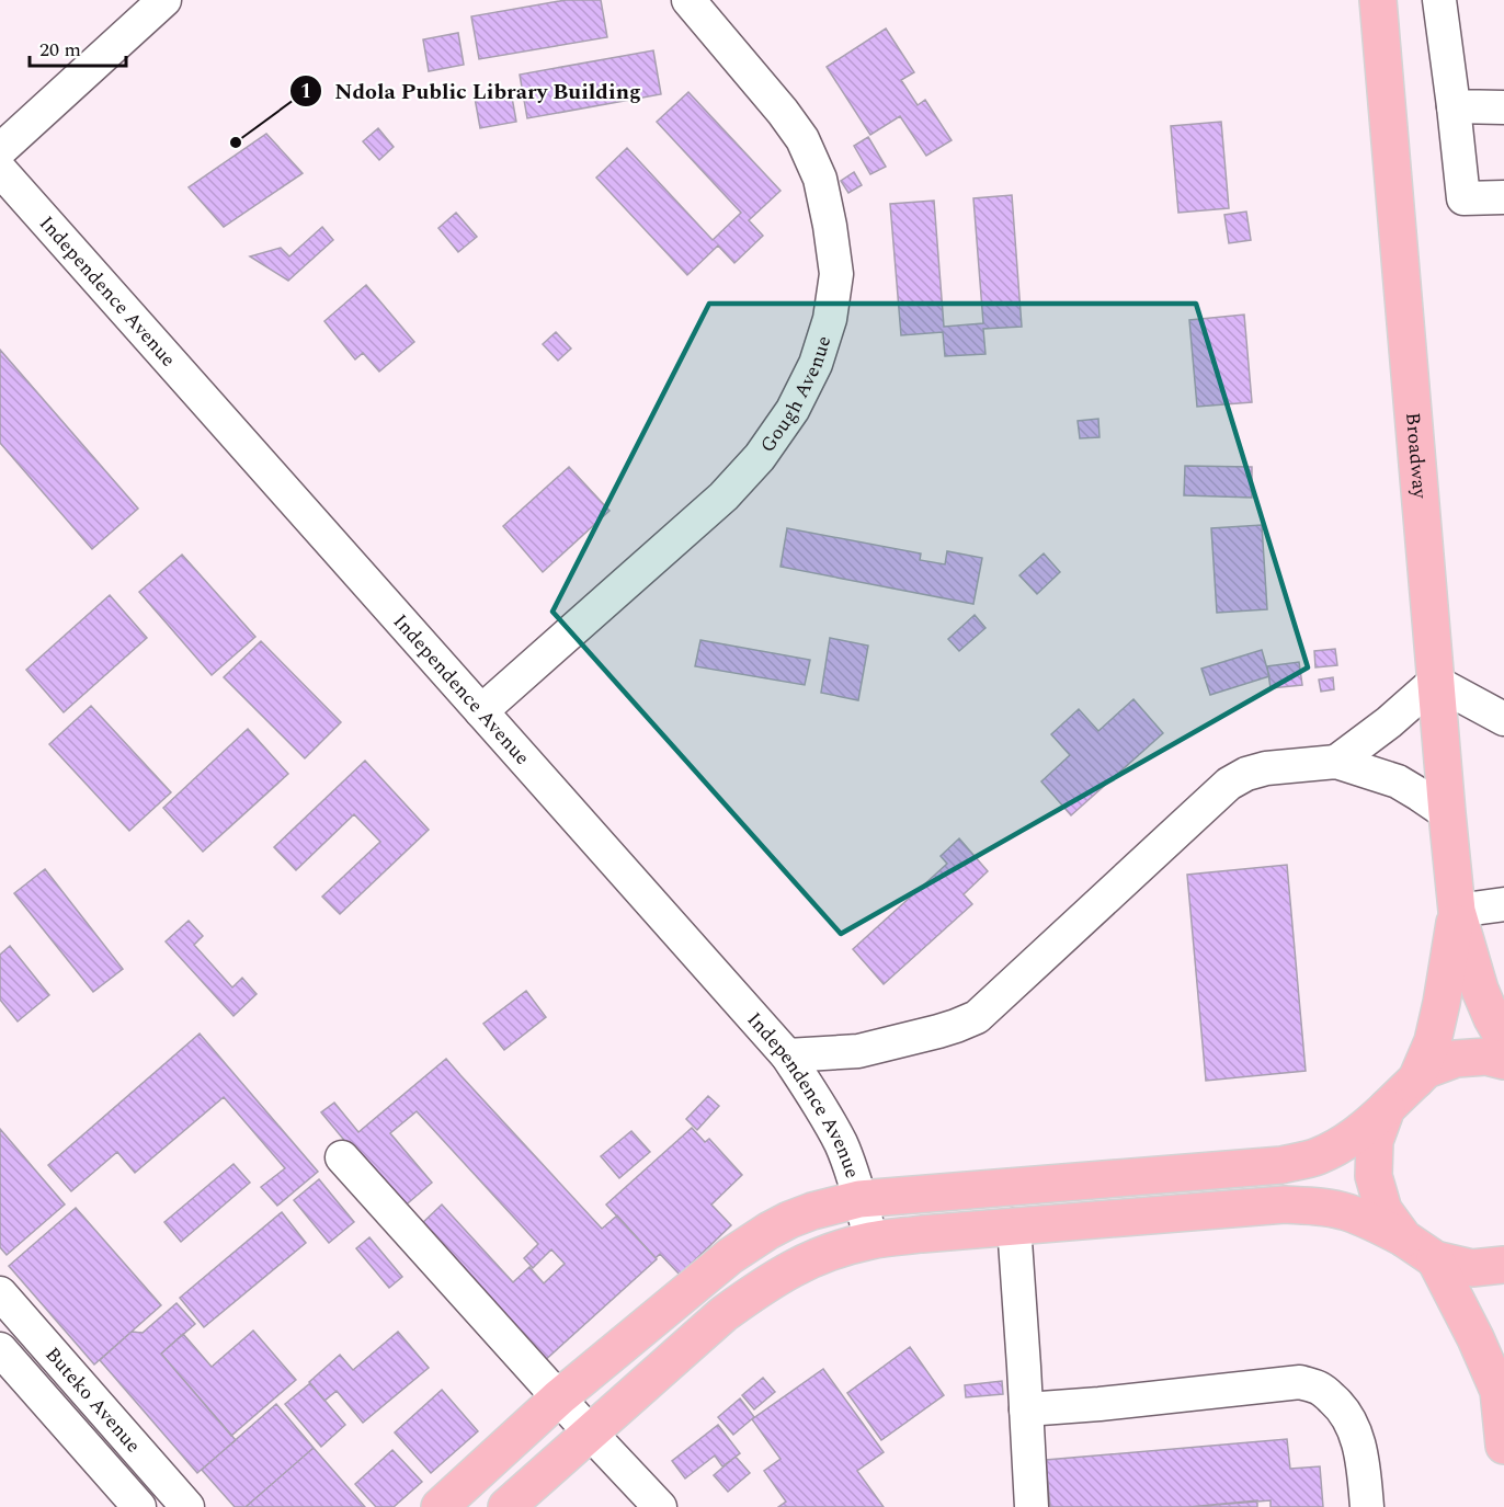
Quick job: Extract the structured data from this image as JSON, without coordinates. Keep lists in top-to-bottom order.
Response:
{
  "streets": {
    "main road": ["Broadway"],
    "street": ["Independence Avenue", "Gough Avenue", "Buteko Avenue"]
  },
  "crossings": [
    ["Independence Avenue", "Gough Avenue"]
  ],
  "places": ["Ndola Public Library Building"],
  "scale_bar": "20 m"
}
